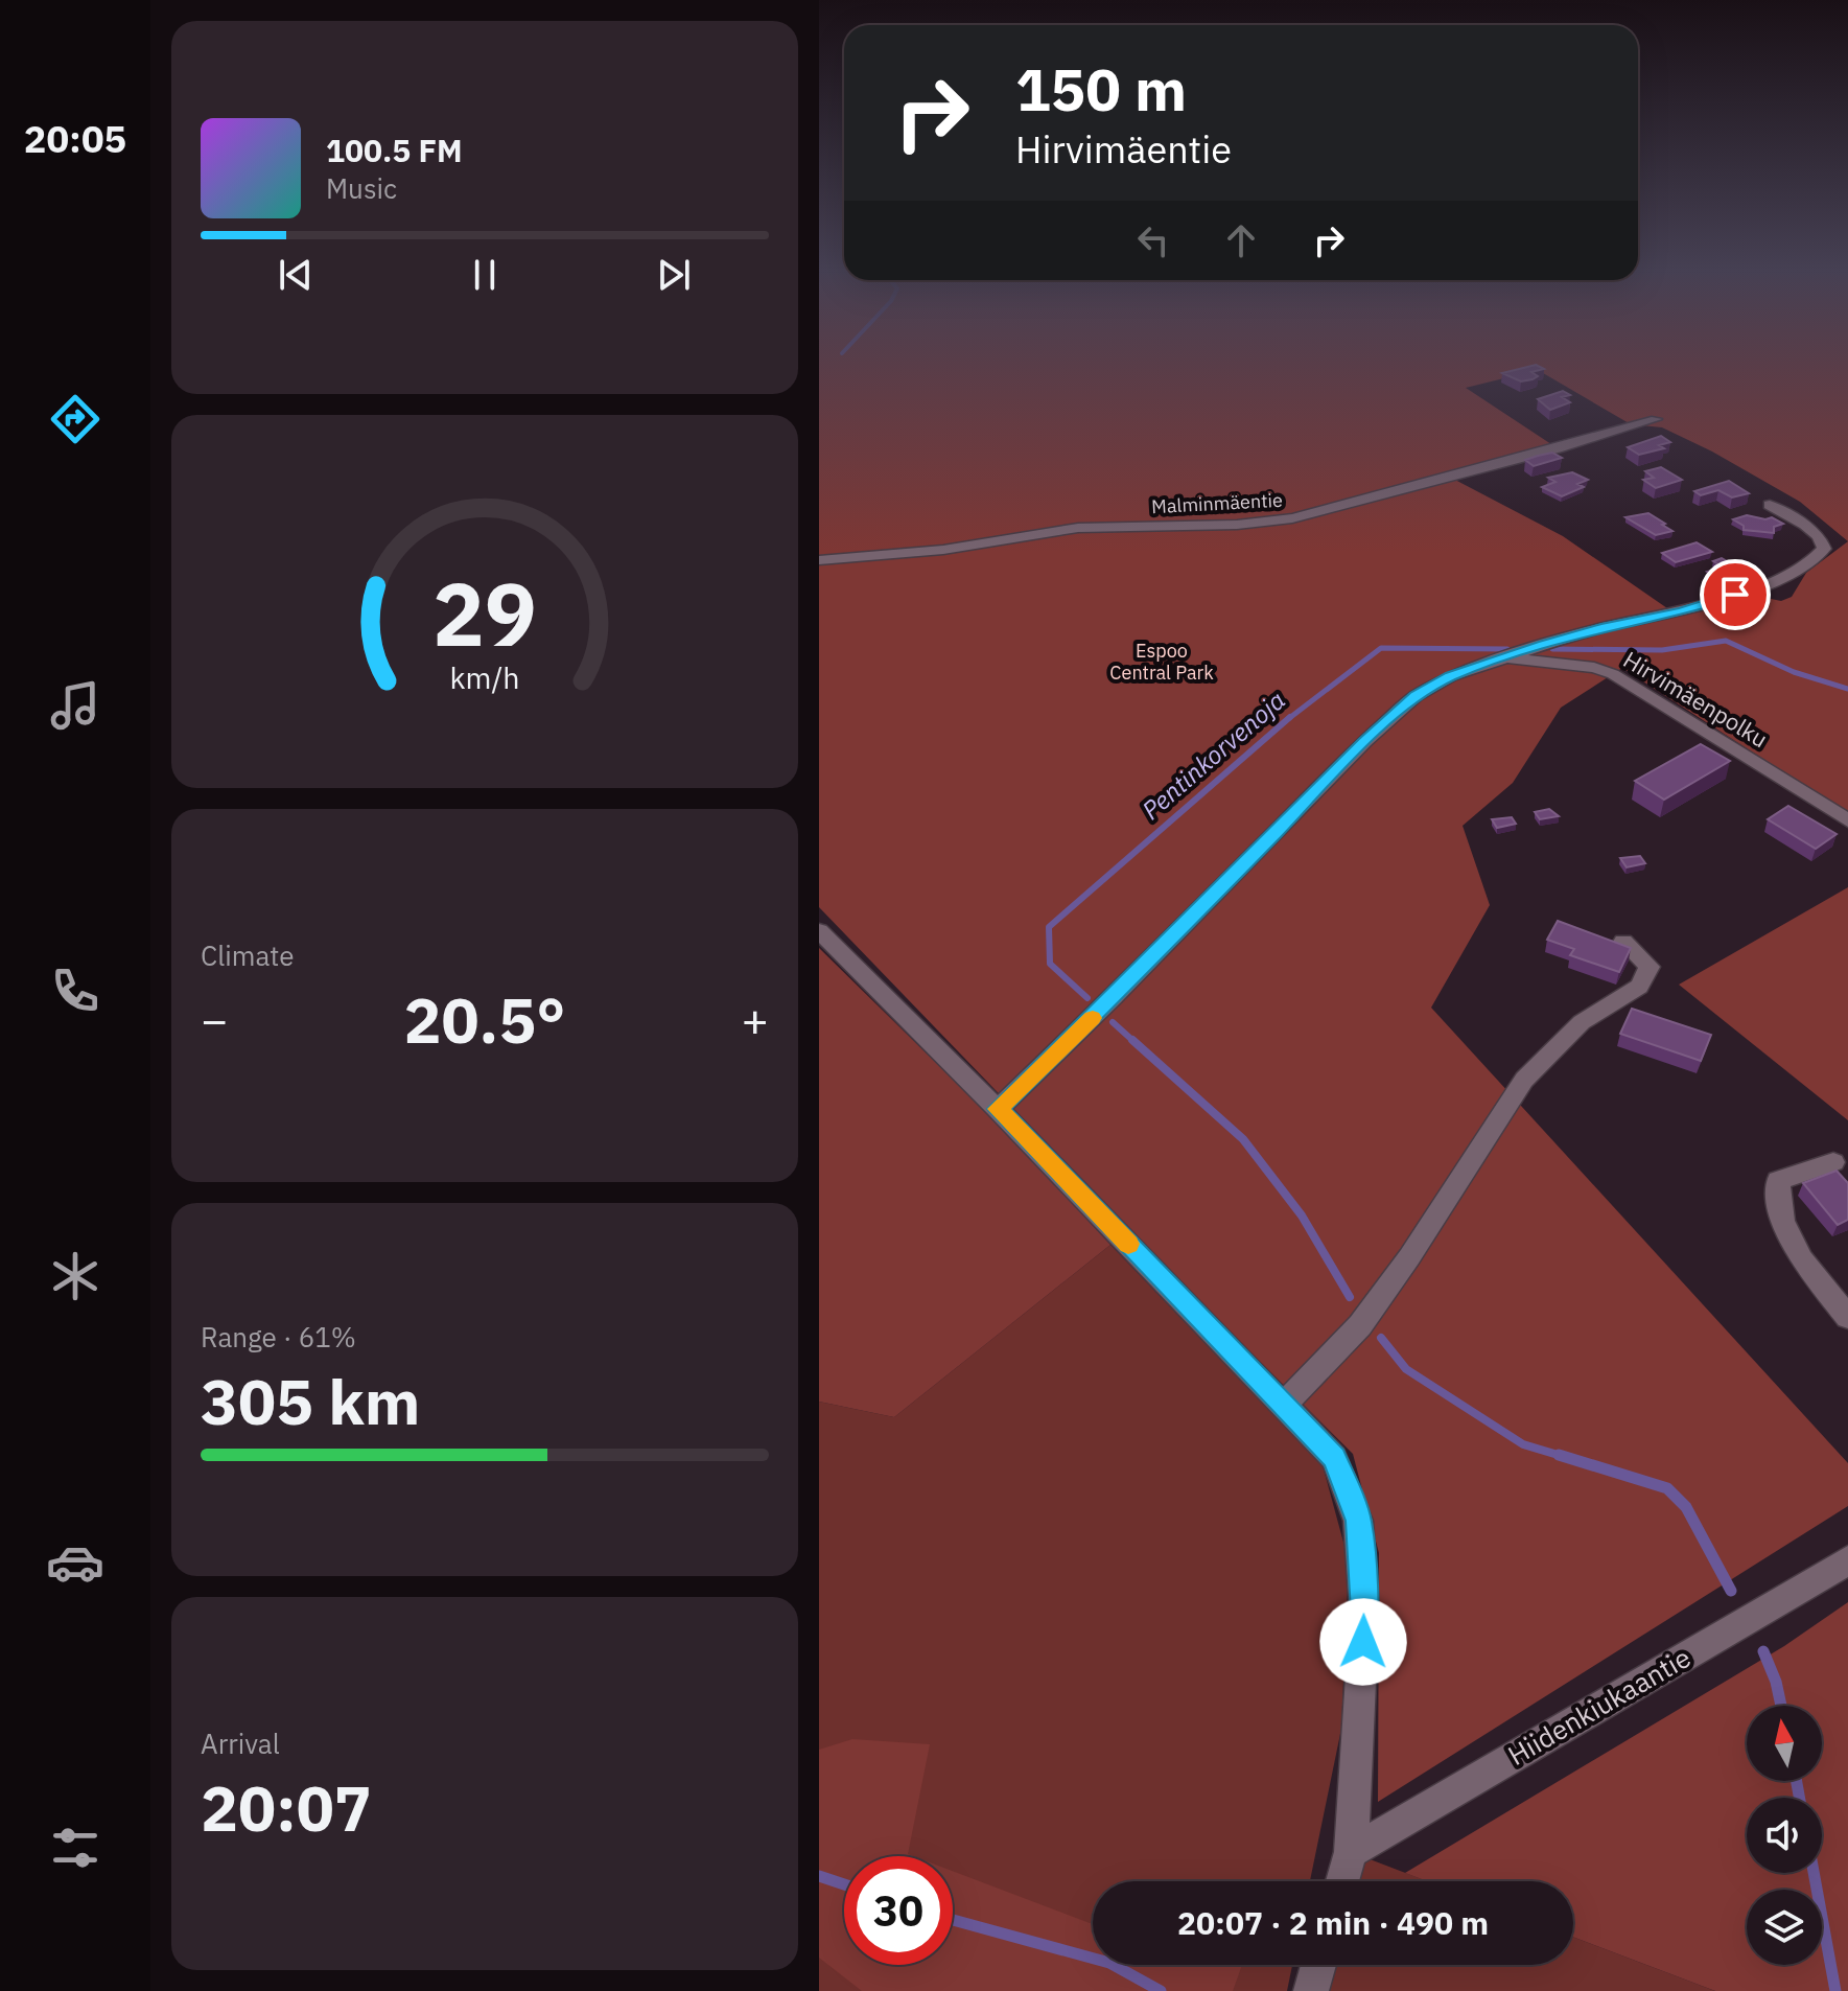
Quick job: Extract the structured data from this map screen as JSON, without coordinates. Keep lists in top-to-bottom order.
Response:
{
  "streets": {
    "street": ["Malminmäentie", "Hirvimäenpolku", "Hiidenkiukaantie"]
  },
  "water": ["Pentinkorvenoja"],
  "parks": ["Espoo Central Park"],
  "north": "top",
  "page": {
    "tabs": "20:05",
    "turn": ["150 m", "Hirvimäentie"],
    "song": ["100.5 FM", "Music"],
    "tile": [
      "Climate",
      ["Range · 61%", "305 km"],
      ["Arrival", "20:07"]
    ],
    "heat": ["−", "20.5°", "+"],
    "limit": "30",
    "trip": "20:07 · 2 min · 490 m",
    "gauge": ["29", "km/h"]
  }
}
